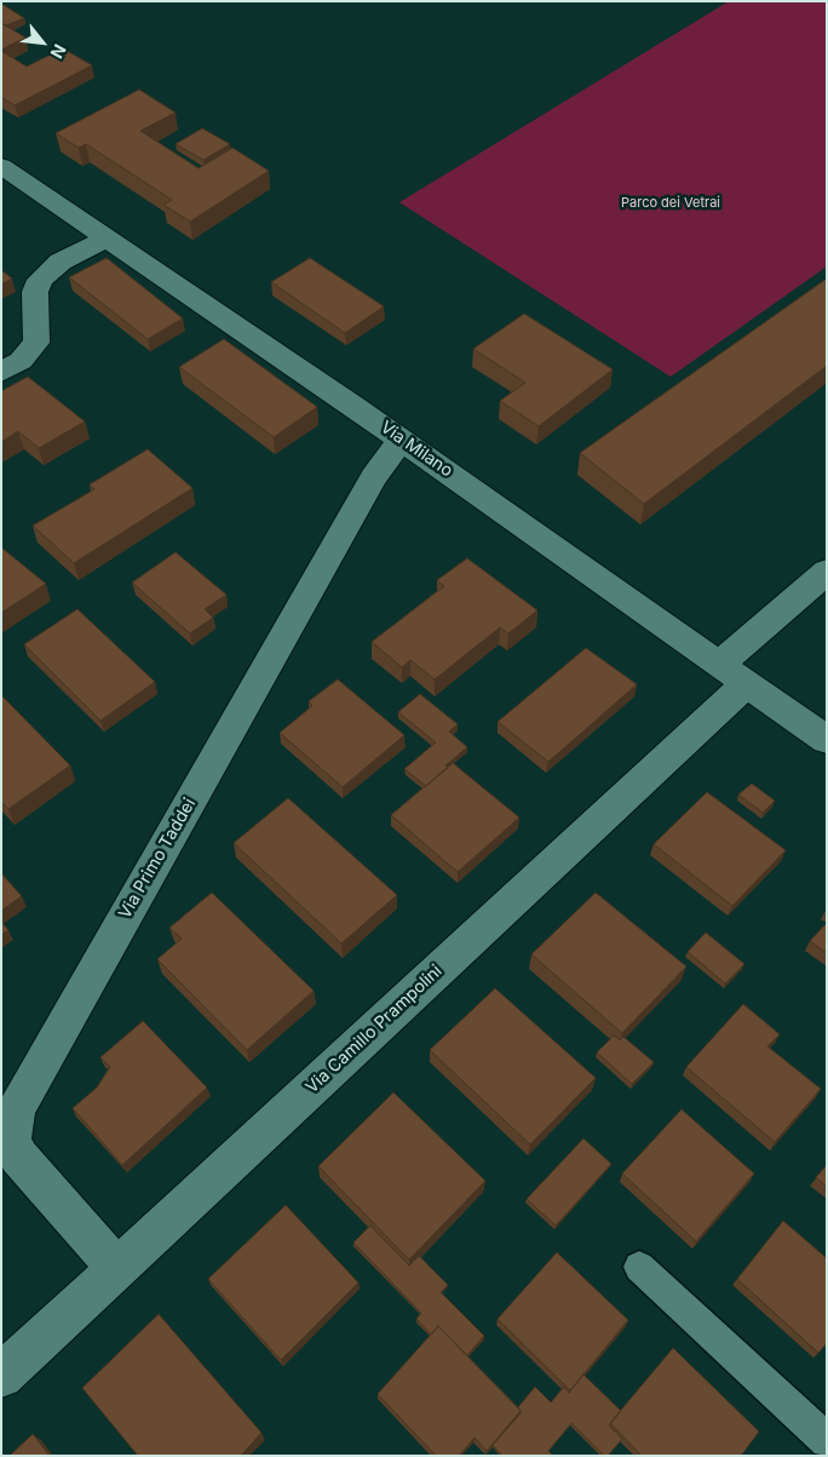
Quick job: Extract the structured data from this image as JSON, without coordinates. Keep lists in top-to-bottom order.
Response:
{
  "streets": {
    "street": ["Via Milano", "Via Primo Taddei", "Via Camillo Prampolini"]
  },
  "crossings": [
    ["Via Milano", "Via Primo Taddei"],
    ["Via Milano", "Via Camillo Prampolini"],
    ["Via Primo Taddei", "Via Camillo Prampolini"]
  ],
  "parks": ["Parco dei Vetrai"],
  "north": "bottom right"
}
